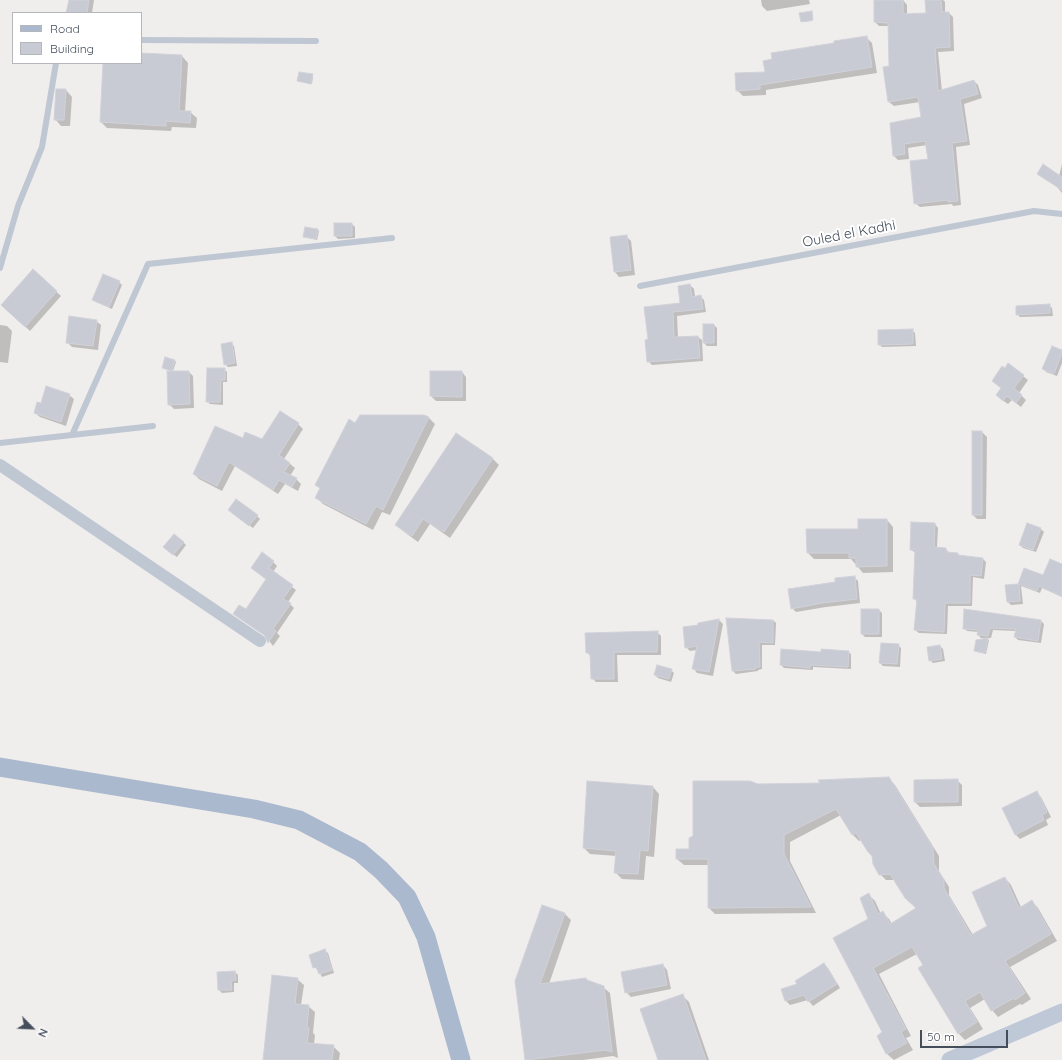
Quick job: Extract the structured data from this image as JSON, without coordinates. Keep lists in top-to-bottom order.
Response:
{
  "streets": {
    "lane": ["Ouled el Kadhi"]
  },
  "legend": ["Road", "Building"],
  "scale_bar": "50 m",
  "north": "bottom right"
}
